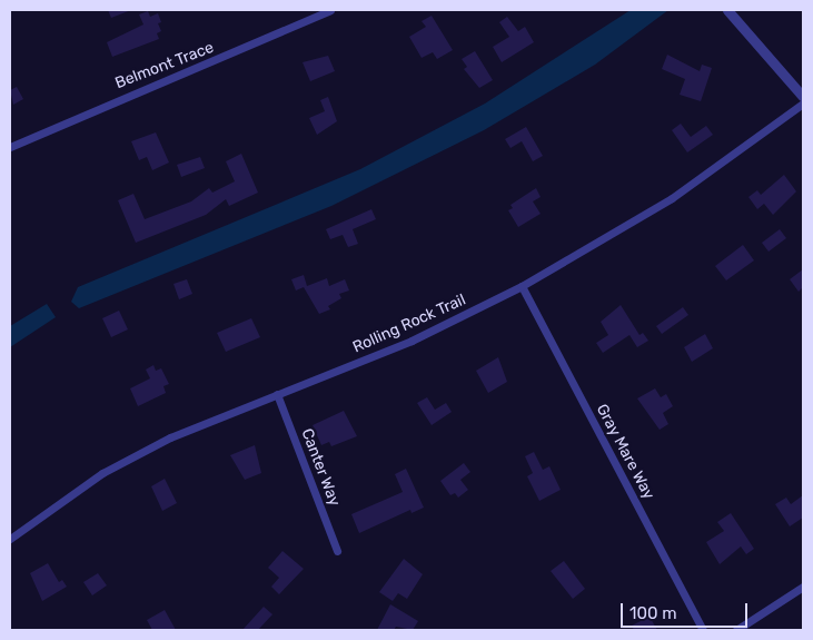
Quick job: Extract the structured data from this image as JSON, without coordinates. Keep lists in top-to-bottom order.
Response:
{
  "streets": {
    "street": [
      "Belmont Trace",
      "Rolling Rock Trail",
      "Gray Mare Way",
      "Canter Way"
    ]
  },
  "crossings": [
    ["Rolling Rock Trail", "Gray Mare Way"],
    ["Rolling Rock Trail", "Canter Way"]
  ],
  "scale_bar": "100 m"
}
